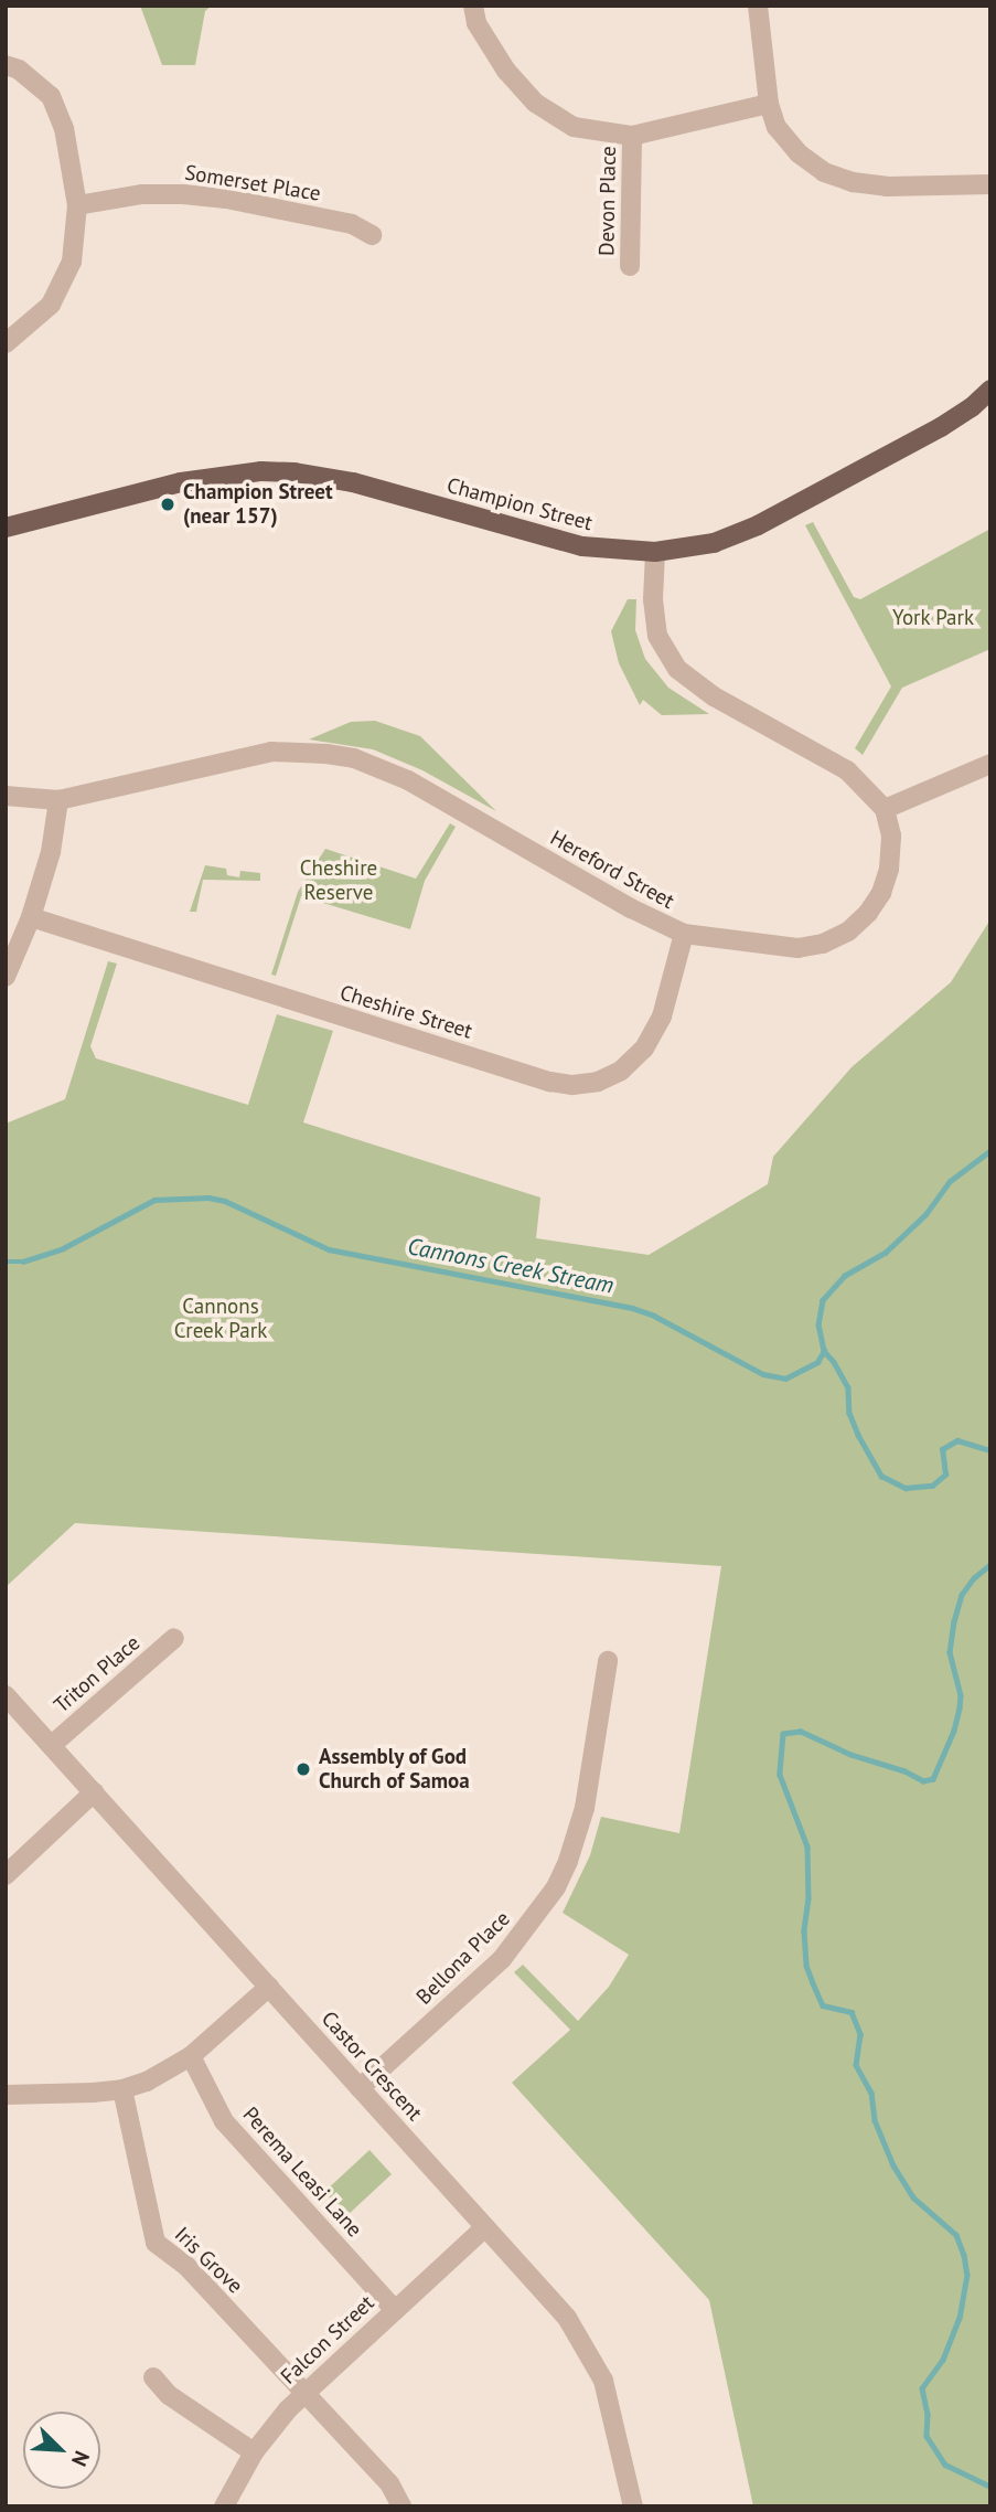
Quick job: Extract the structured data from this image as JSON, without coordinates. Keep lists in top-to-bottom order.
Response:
{
  "streets": {
    "main road": ["Champion Street"],
    "street": [
      "Somerset Place",
      "Devon Place",
      "Hereford Street",
      "Cheshire Street",
      "Triton Place",
      "Bellona Place",
      "Castor Crescent",
      "Perema Leasi Lane",
      "Iris Grove",
      "Falcon Street"
    ]
  },
  "crossings": [
    ["Hereford Street", "Cheshire Street"],
    ["Triton Place", "Castor Crescent"],
    ["Bellona Place", "Castor Crescent"],
    ["Castor Crescent", "Falcon Street"],
    ["Perema Leasi Lane", "Falcon Street"],
    ["Iris Grove", "Falcon Street"]
  ],
  "water": ["Cannons Creek Stream"],
  "parks": ["York Park", "Cheshire Reserve", "Cannons Creek Park"],
  "places": ["Champion Street (near 157)", "Assembly of God Church of Samoa"],
  "north": "bottom right"
}
